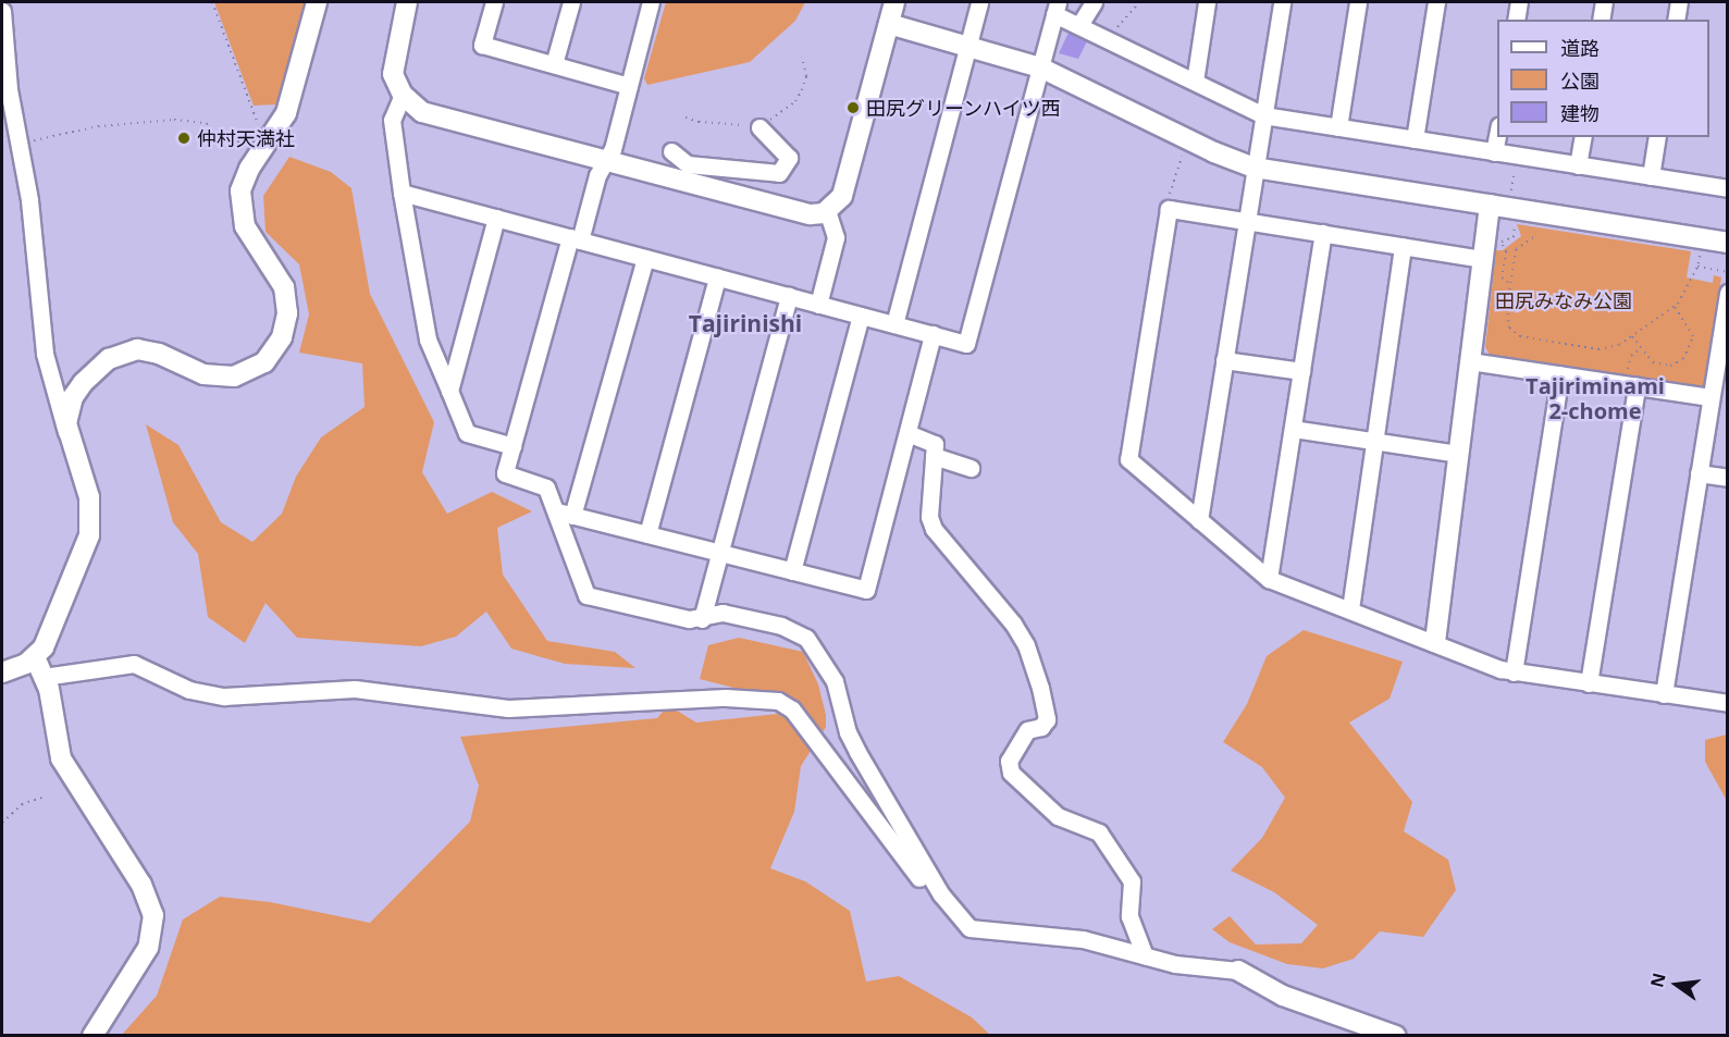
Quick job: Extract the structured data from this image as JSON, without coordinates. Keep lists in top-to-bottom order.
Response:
{
  "districts": ["Tajirinishi", "Tajiriminami 2-chome"],
  "parks": ["田尻みなみ公園"],
  "places": ["田尻グリーンハイツ西", "仲村天満社"],
  "legend": ["道路", "公園", "建物"],
  "north": "left"
}
